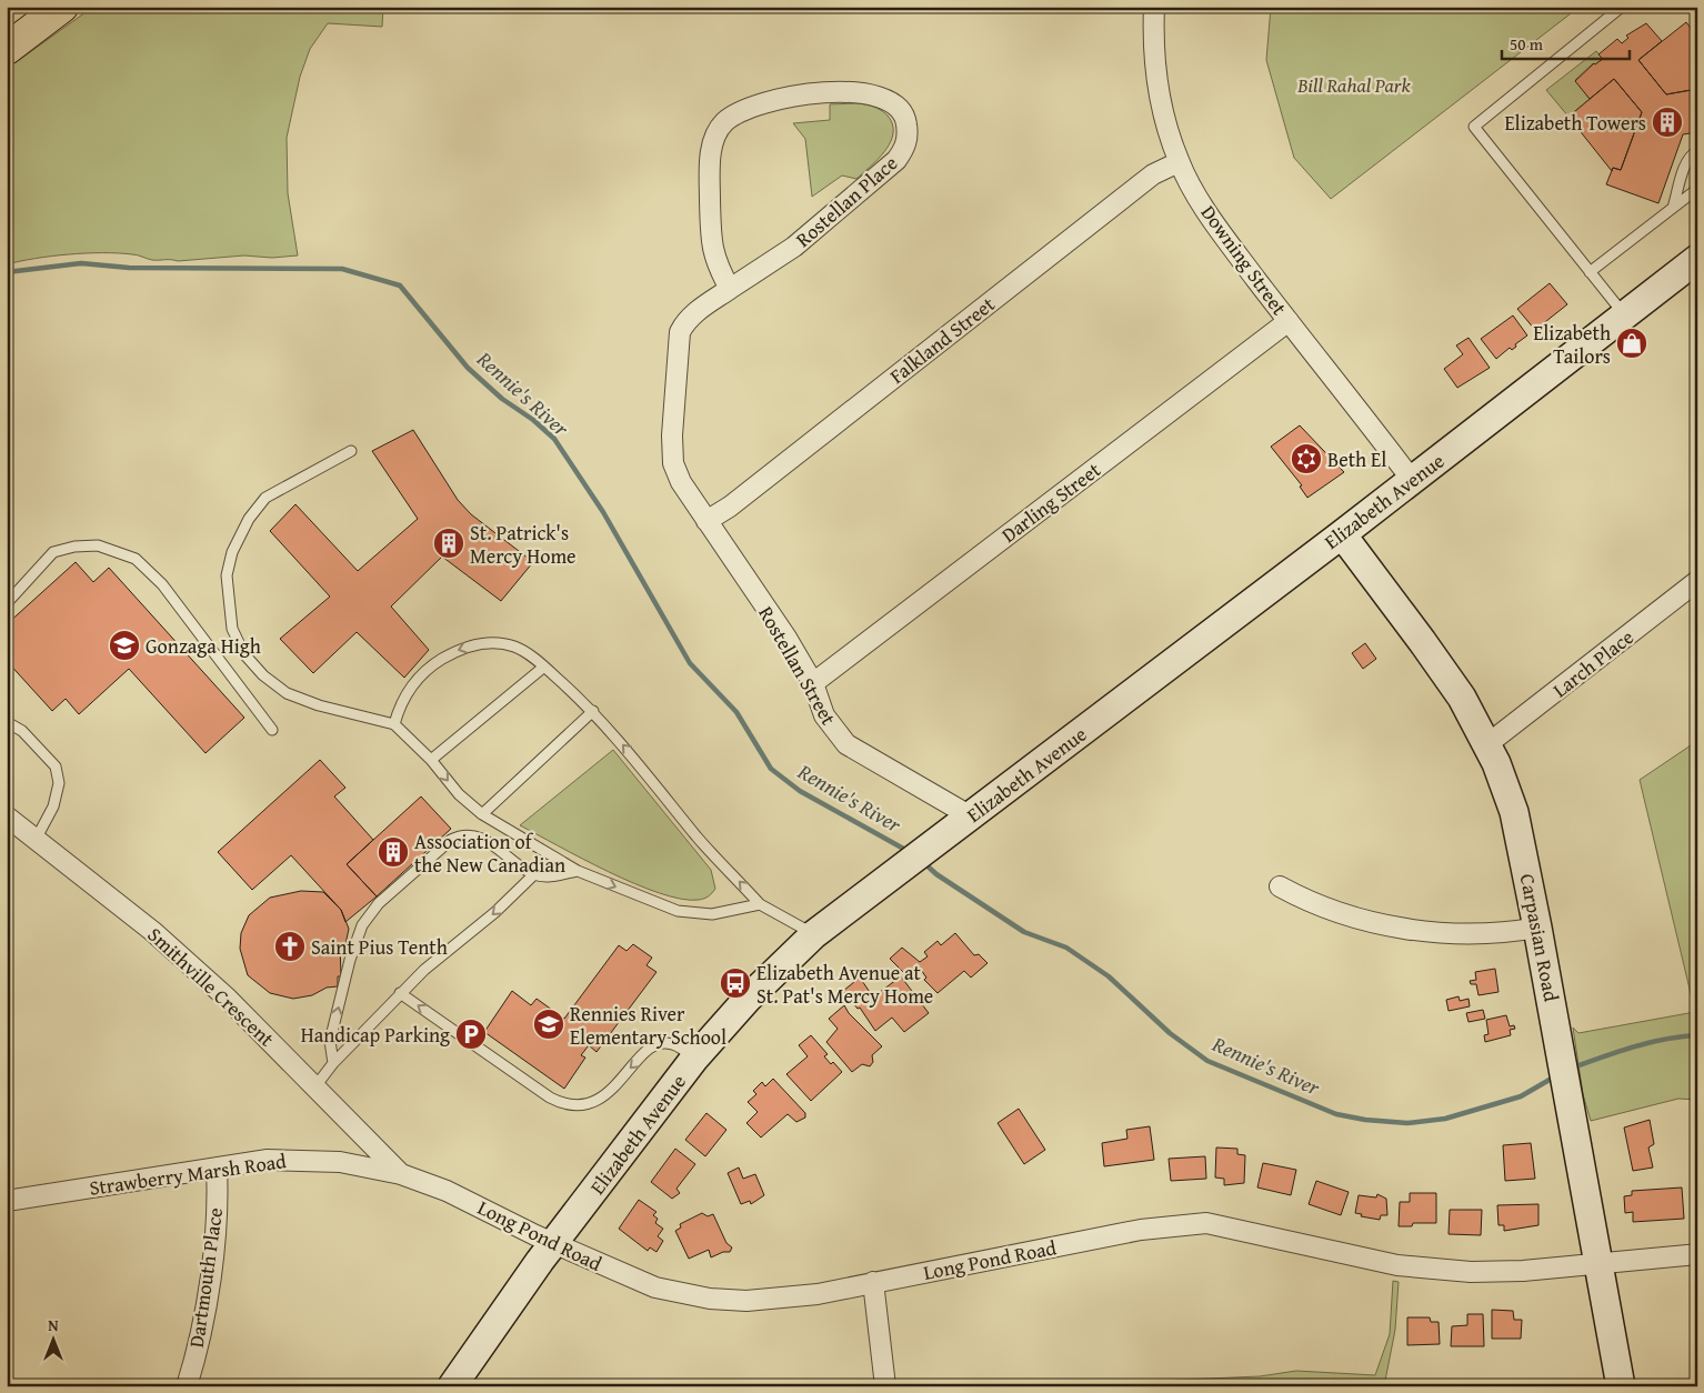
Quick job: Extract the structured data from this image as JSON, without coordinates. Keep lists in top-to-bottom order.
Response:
{
  "streets": {
    "main road": ["Elizabeth Avenue", "Carpasian Road"],
    "street": [
      "Rostellan Place",
      "Downing Street",
      "Falkland Street",
      "Darling Street",
      "Larch Place",
      "Rostellan Street",
      "Smithville Crescent",
      "Strawberry Marsh Road",
      "Long Pond Road",
      "Dartmouth Place"
    ]
  },
  "crossings": [
    ["Rostellan Place", "Falkland Street"],
    ["Rostellan Place", "Rostellan Street"],
    ["Downing Street", "Falkland Street"],
    ["Downing Street", "Elizabeth Avenue"],
    ["Downing Street", "Darling Street"],
    ["Falkland Street", "Rostellan Street"],
    ["Elizabeth Avenue", "Rostellan Street"],
    ["Elizabeth Avenue", "Carpasian Road"],
    ["Elizabeth Avenue", "Long Pond Road"],
    ["Darling Street", "Rostellan Street"],
    ["Larch Place", "Carpasian Road"],
    ["Carpasian Road", "Long Pond Road"],
    ["Smithville Crescent", "Strawberry Marsh Road"],
    ["Smithville Crescent", "Long Pond Road"],
    ["Strawberry Marsh Road", "Long Pond Road"],
    ["Strawberry Marsh Road", "Dartmouth Place"]
  ],
  "water": ["Rennie's River"],
  "parks": ["Bill Rahal Park"],
  "places": {
    "building": ["Elizabeth Towers", "St. Patrick's Mercy Home", "Association of the New Canadian"],
    "shop": ["Elizabeth Tailors"],
    "synagogue": ["Beth El"],
    "school or university": ["Gonzaga High", "Rennies River Elementary School"],
    "church": ["Saint Pius Tenth"],
    "bus stop": ["Elizabeth Avenue at St. Pat's Mercy Home"],
    "parking": ["Handicap Parking"]
  },
  "scale_bar": "50 m",
  "north": "top"
}
